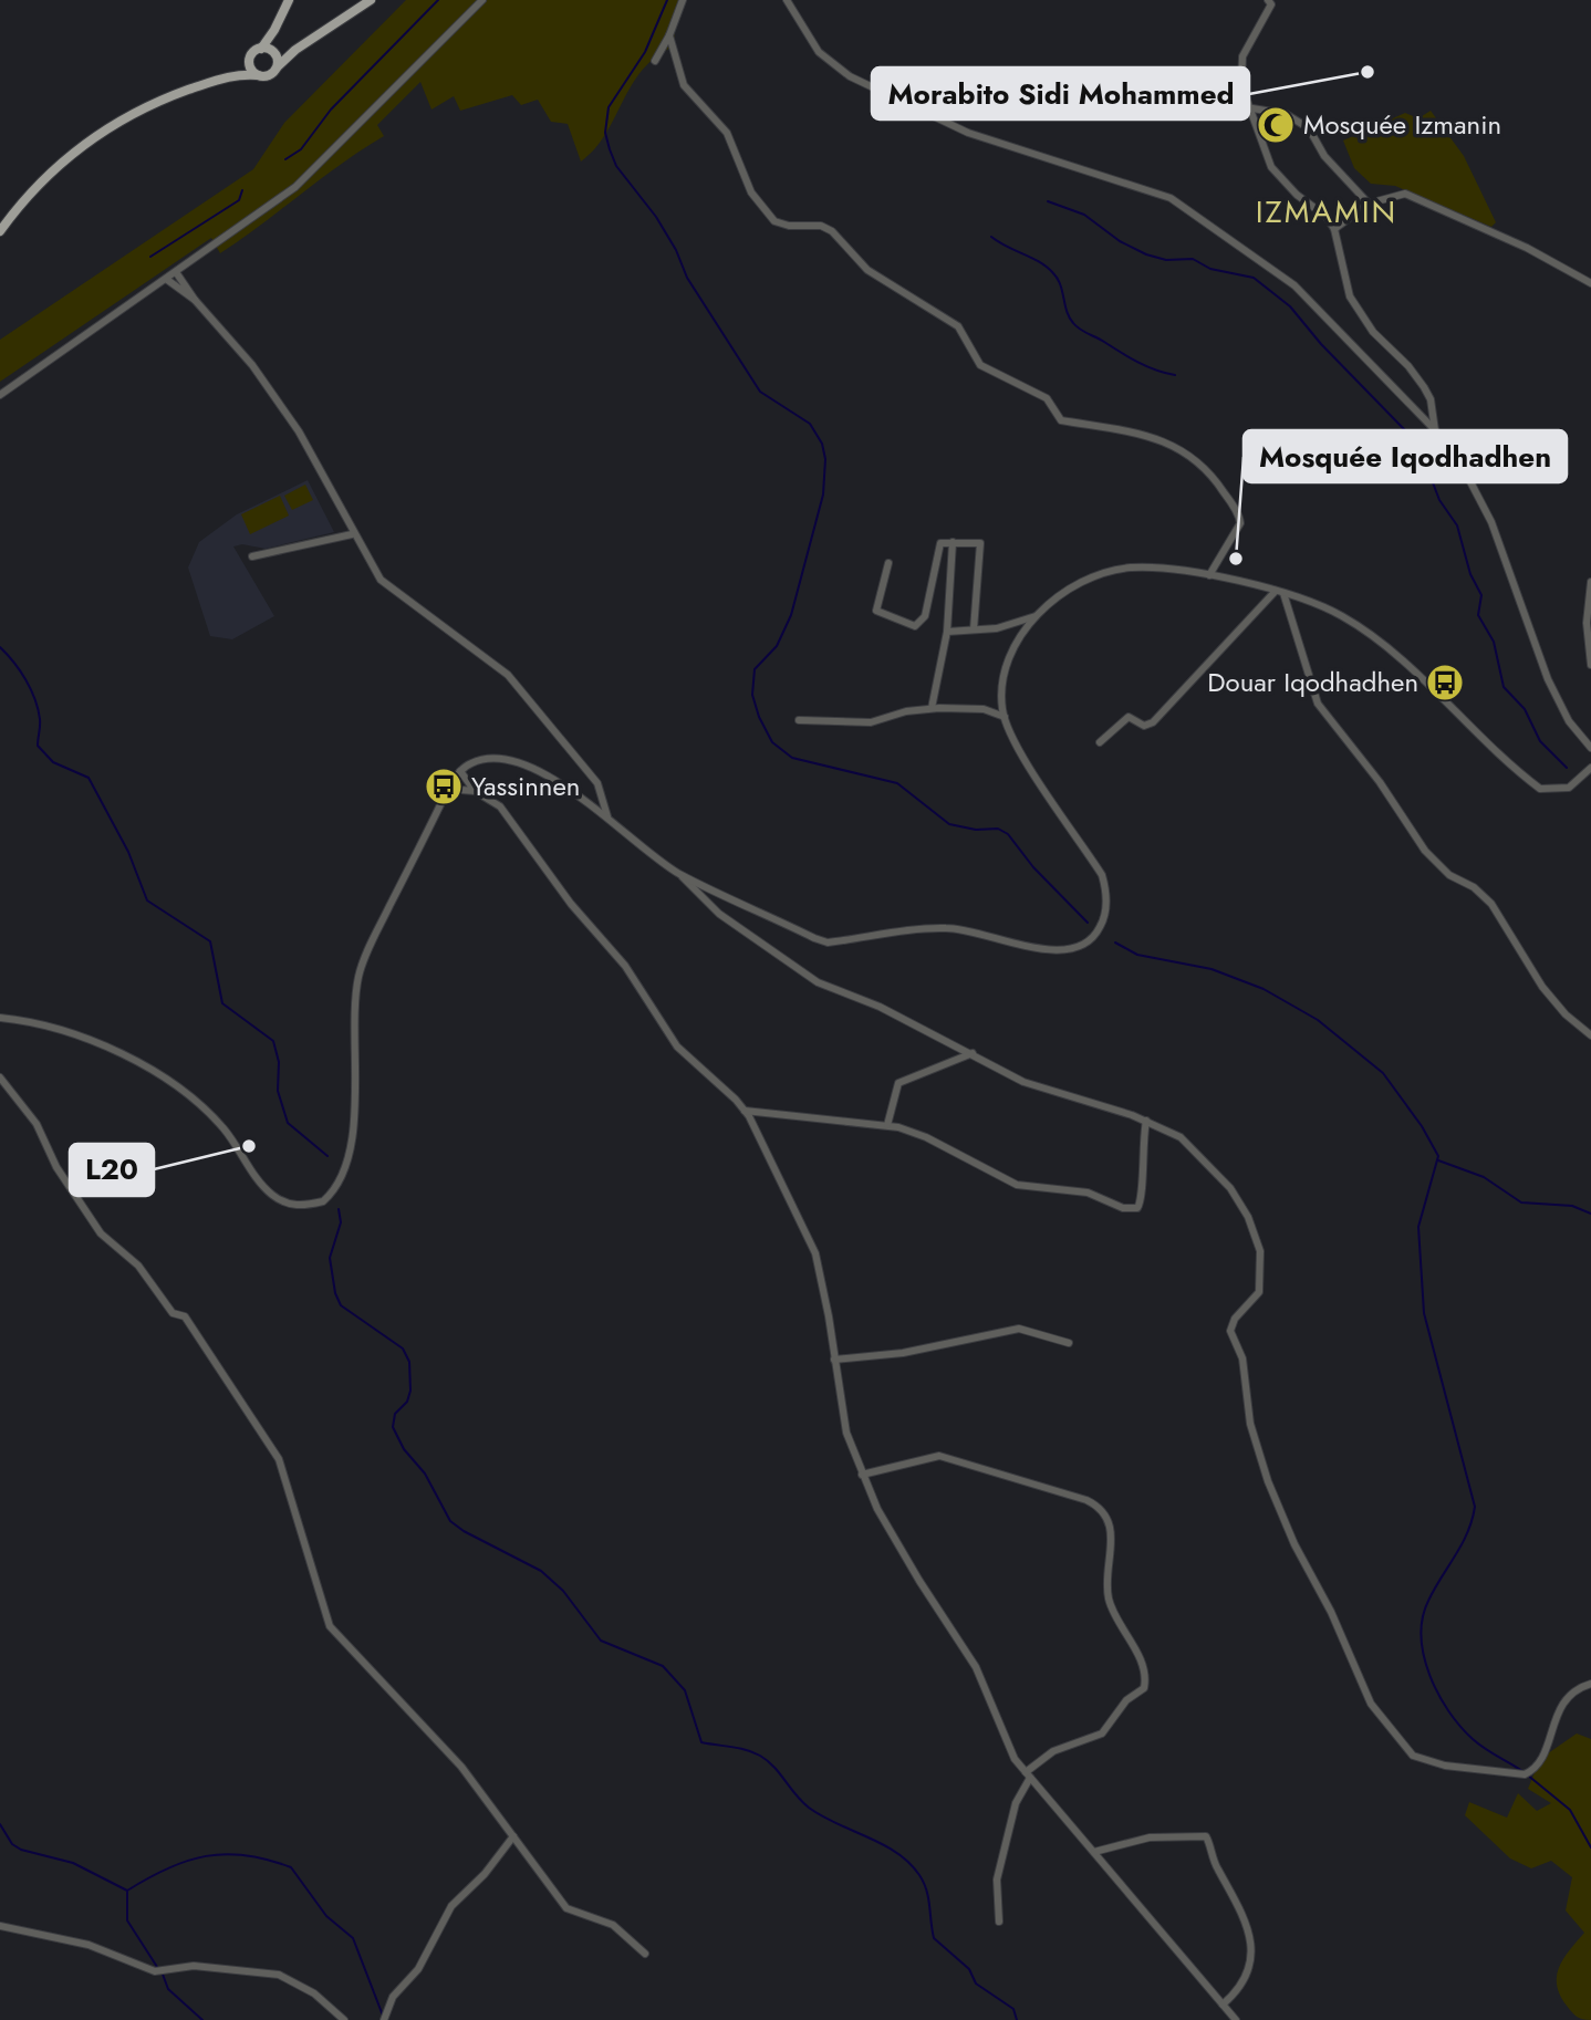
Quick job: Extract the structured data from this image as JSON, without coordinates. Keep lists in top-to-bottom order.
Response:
{
  "districts": ["IZMAMIN"],
  "places": {
    "other": ["Morabito Sidi Mohammed", "Mosquée Iqodhadhen", "L20"],
    "mosque": ["Mosquée Izmanin"],
    "bus stop": ["Douar Iqodhadhen", "Yassinnen"]
  }
}
